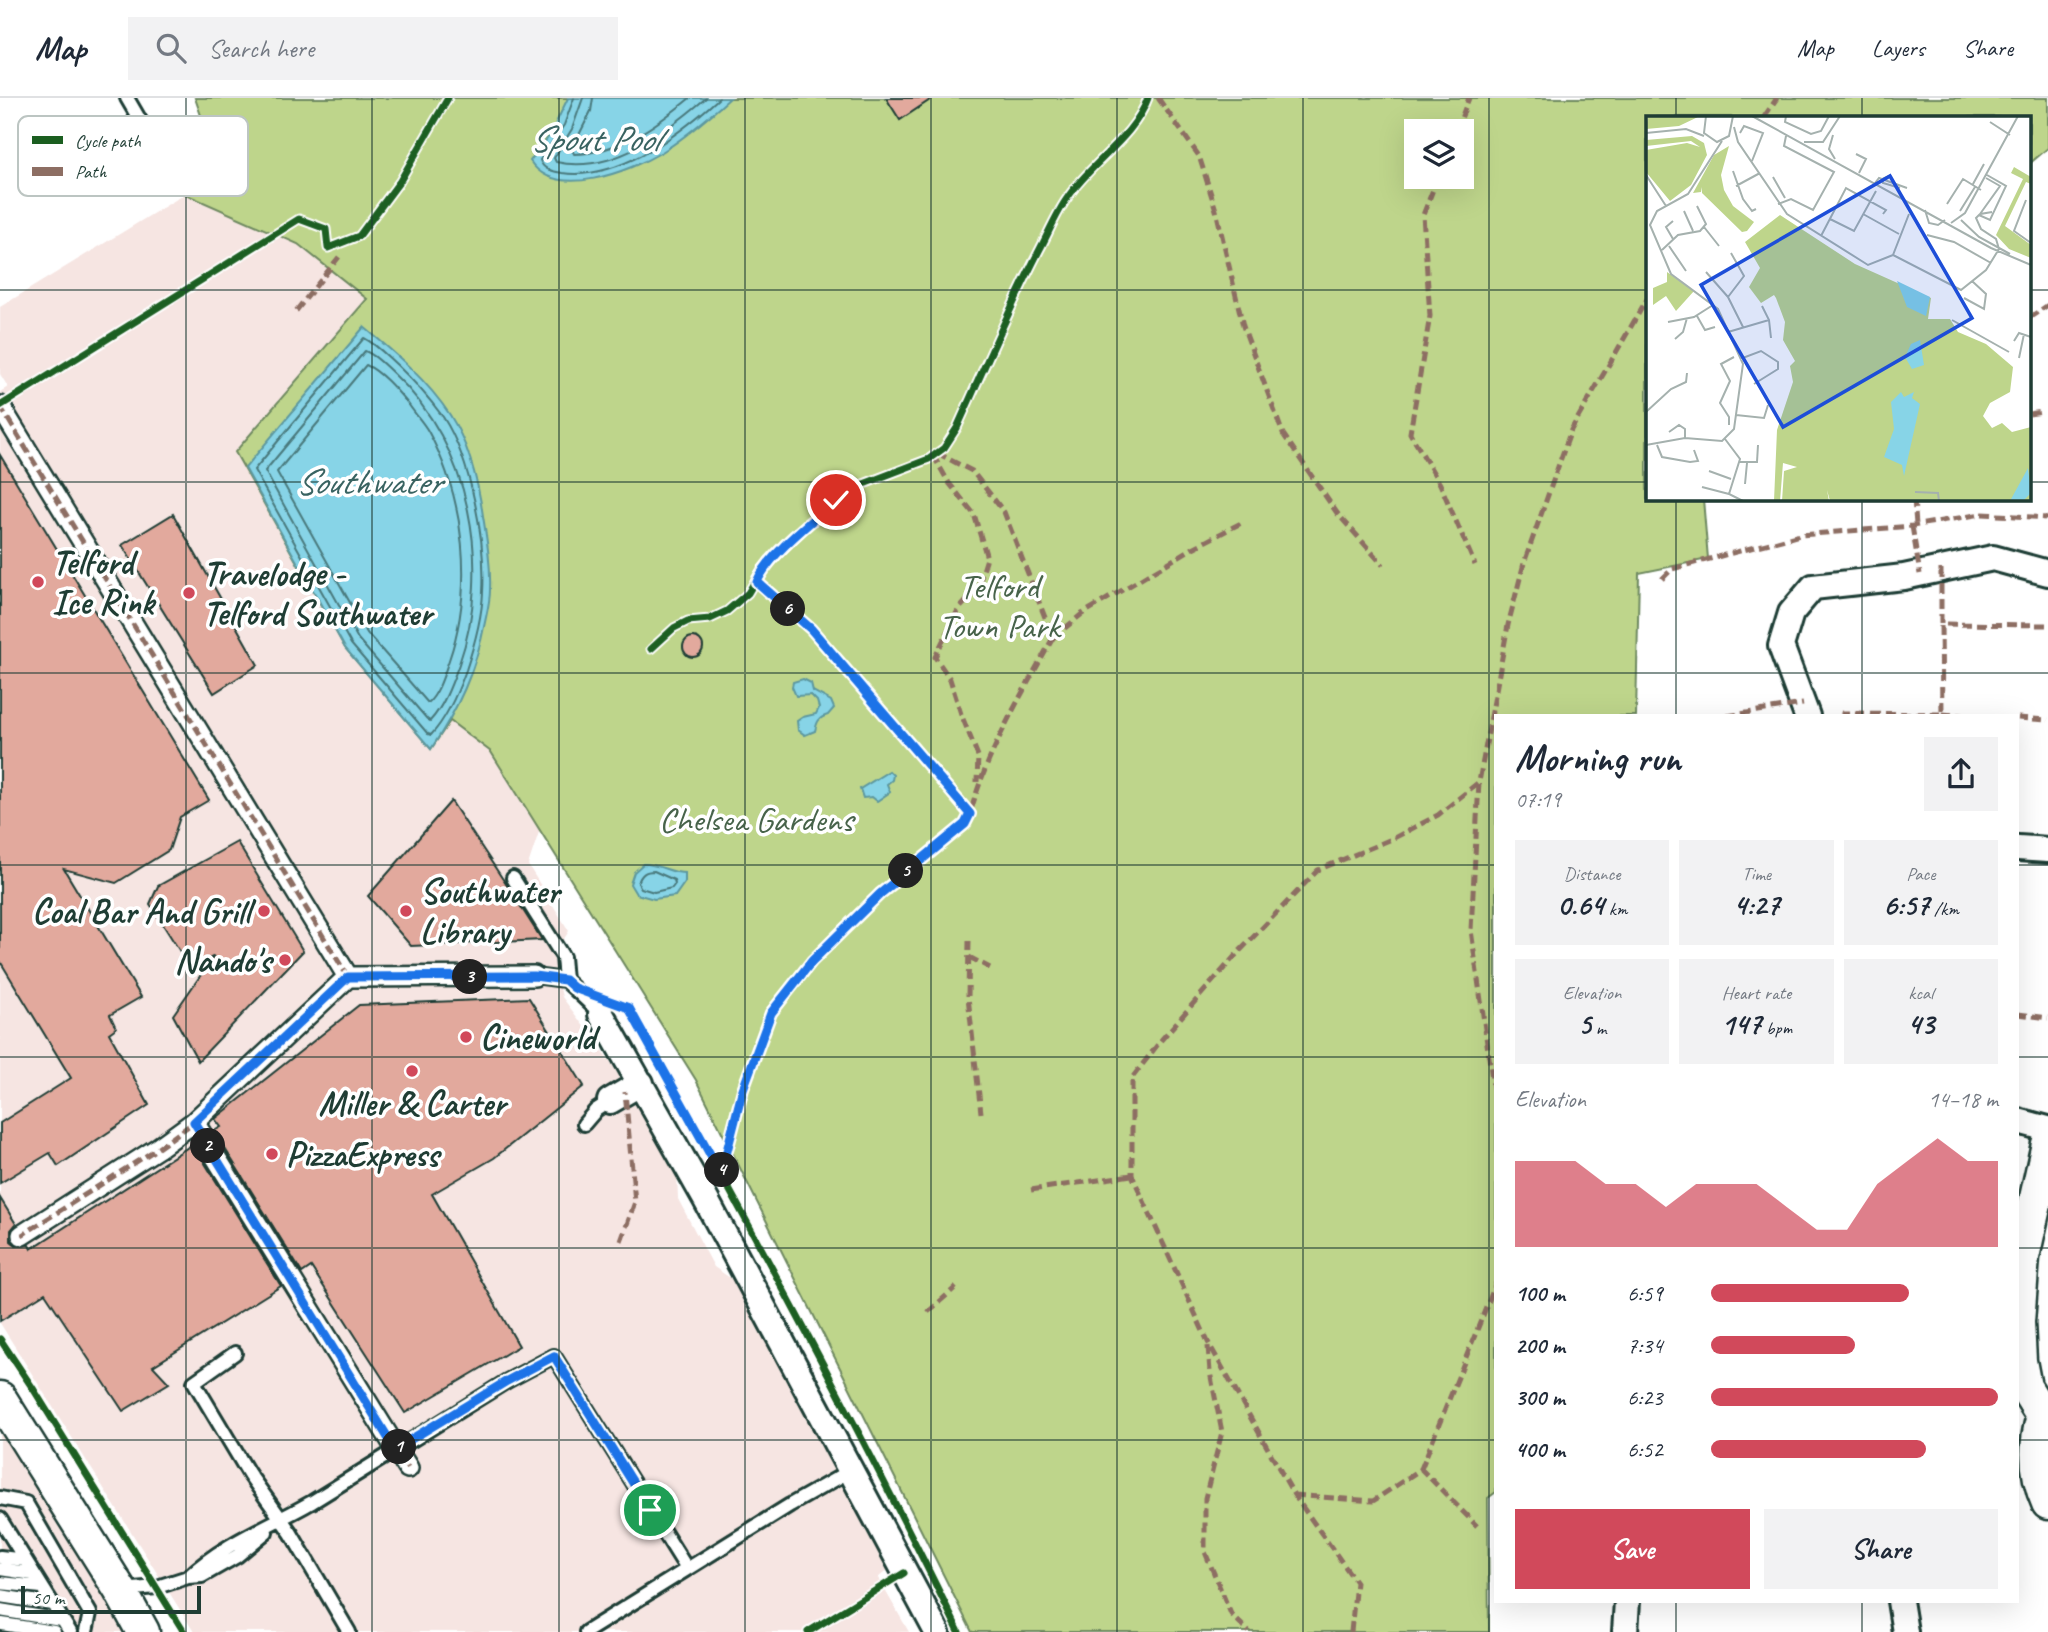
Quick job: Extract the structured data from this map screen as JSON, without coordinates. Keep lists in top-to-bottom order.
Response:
{
  "water": ["Spout Pool", "Southwater"],
  "parks": ["Telford Town Park", "Chelsea Gardens"],
  "places": [
    "Telford Ice Rink",
    "Travelodge - Telford Southwater",
    "Coal Bar And Grill",
    "Southwater Library",
    "Nando's",
    "Cineworld",
    "Miller & Carter",
    "PizzaExpress"
  ],
  "legend": ["Cycle path", "Path"],
  "scale_bar": "50 m",
  "page": {
    "header": "Map",
    "search": "Search here",
    "nav": ["Map", "Layers", "Share"],
    "pins": [
      "6",
      "5",
      "3",
      "2",
      "4",
      "1"
    ],
    "heading": ["Morning run", "07:19"],
    "stats": [
      ["Distance", "0.64 km"],
      ["Time", "4:27"],
      ["Pace", "6:57 /km"],
      ["Elevation", "5 m"],
      ["Heart rate", "147 bpm"],
      ["kcal", "43"]
    ],
    "chart": ["Elevation", "14–18 m"],
    "list": [
      {
        "name": "100 m",
        "note": "6:59"
      },
      {
        "name": "200 m",
        "note": "7:34"
      },
      {
        "name": "300 m",
        "note": "6:23"
      },
      {
        "name": "400 m",
        "note": "6:52"
      }
    ],
    "buttons": ["Save", "Share"],
    "scale": "50 m"
  }
}
